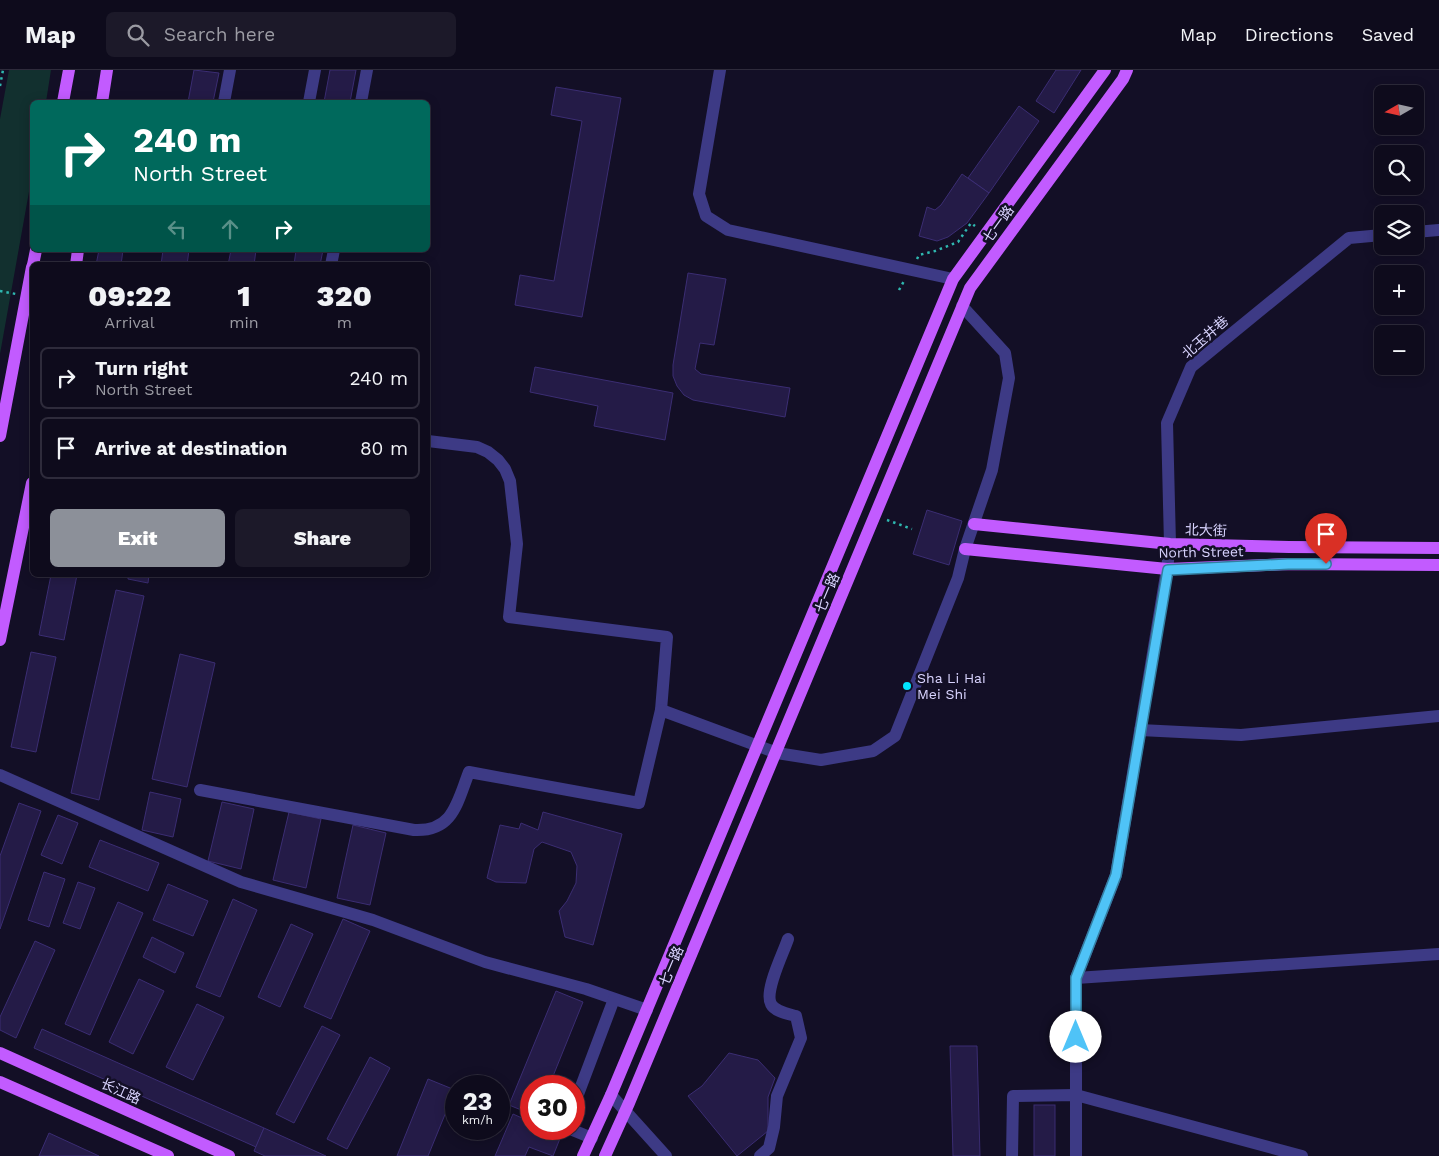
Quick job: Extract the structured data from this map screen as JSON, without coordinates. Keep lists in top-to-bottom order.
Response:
{
  "streets": {
    "main road": [
      "七一路",
      "北大街",
      "North Street",
      "长江路"
    ],
    "street": ["北玉井巷"]
  },
  "crossings": [
    ["北玉井巷", "北大街"],
    ["北玉井巷", "North Street"]
  ],
  "places": ["Sha Li Hai Mei Shi"],
  "north": "left",
  "page": {
    "header": "Map",
    "search": "Search here",
    "nav": ["Map", "Directions", "Saved"],
    "map_buttons": ["+", "−"],
    "turn": ["240 m", "North Street"],
    "eta": [
      "09:22",
      "Arrival",
      "1",
      "min",
      "320",
      "m"
    ],
    "list": [
      {
        "name": "Turn right",
        "note": "North Street",
        "value": "240 m"
      },
      {
        "name": "Arrive at destination",
        "value": "80 m"
      }
    ],
    "buttons": ["Exit", "Share"],
    "speed": "23 km/h",
    "limit": "30"
  }
}
